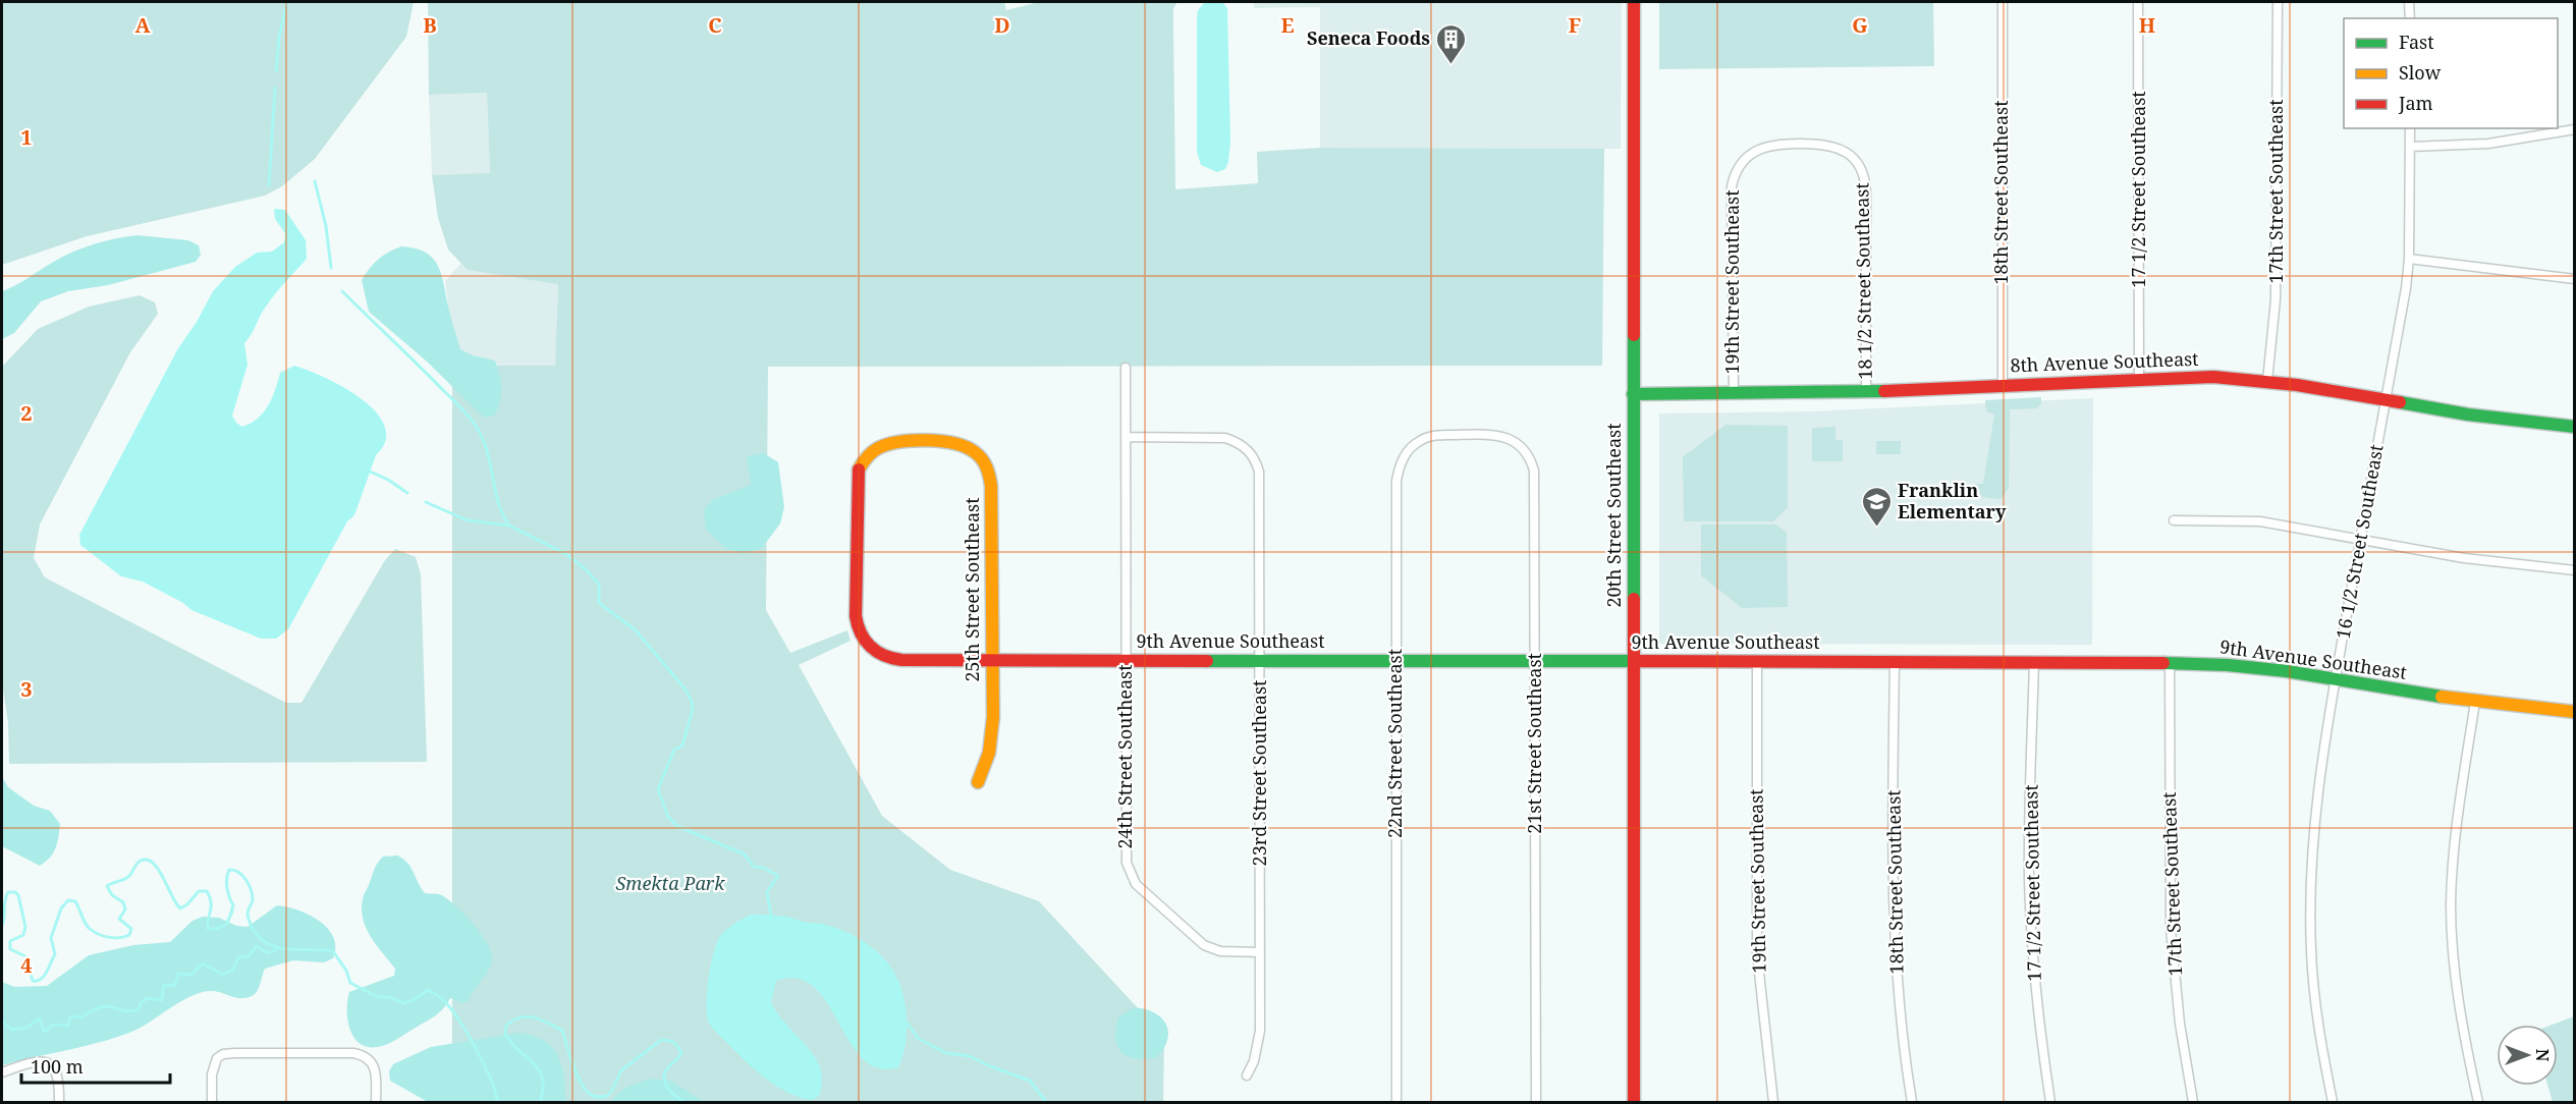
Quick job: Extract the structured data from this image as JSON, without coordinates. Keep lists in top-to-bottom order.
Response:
{
  "streets": {
    "street": [
      "17 1/2 Street Southeast",
      "17th Street Southeast",
      "18th Street Southeast",
      "18 1/2 Street Southeast",
      "19th Street Southeast",
      "8th Avenue Southeast",
      "20th Street Southeast",
      "16 1/2 Street Southeast",
      "25th Street Southeast",
      "9th Avenue Southeast",
      "22nd Street Southeast",
      "21st Street Southeast",
      "24th Street Southeast",
      "23rd Street Southeast"
    ]
  },
  "crossings": [
    ["17 1/2 Street Southeast", "8th Avenue Southeast"],
    ["17 1/2 Street Southeast", "9th Avenue Southeast"],
    ["17th Street Southeast", "8th Avenue Southeast"],
    ["17th Street Southeast", "9th Avenue Southeast"],
    ["18th Street Southeast", "8th Avenue Southeast"],
    ["18th Street Southeast", "9th Avenue Southeast"],
    ["18 1/2 Street Southeast", "19th Street Southeast"],
    ["18 1/2 Street Southeast", "8th Avenue Southeast"],
    ["19th Street Southeast", "8th Avenue Southeast"],
    ["19th Street Southeast", "9th Avenue Southeast"],
    ["8th Avenue Southeast", "20th Street Southeast"],
    ["8th Avenue Southeast", "16 1/2 Street Southeast"],
    ["20th Street Southeast", "9th Avenue Southeast"],
    ["16 1/2 Street Southeast", "9th Avenue Southeast"],
    ["25th Street Southeast", "9th Avenue Southeast"],
    ["9th Avenue Southeast", "22nd Street Southeast"],
    ["9th Avenue Southeast", "21st Street Southeast"],
    ["9th Avenue Southeast", "24th Street Southeast"],
    ["9th Avenue Southeast", "23rd Street Southeast"],
    ["22nd Street Southeast", "21st Street Southeast"],
    ["24th Street Southeast", "23rd Street Southeast"]
  ],
  "parks": ["Smekta Park"],
  "places": {
    "building": ["Seneca Foods"],
    "school or university": ["Franklin Elementary"]
  },
  "legend": ["Fast", "Slow", "Jam"],
  "scale_bar": "100 m",
  "north": "right",
  "grid": {
    "columns": [
      "A",
      "B",
      "C",
      "D",
      "E",
      "F",
      "G",
      "H"
    ],
    "rows": [
      "1",
      "2",
      "3",
      "4"
    ]
  }
}
